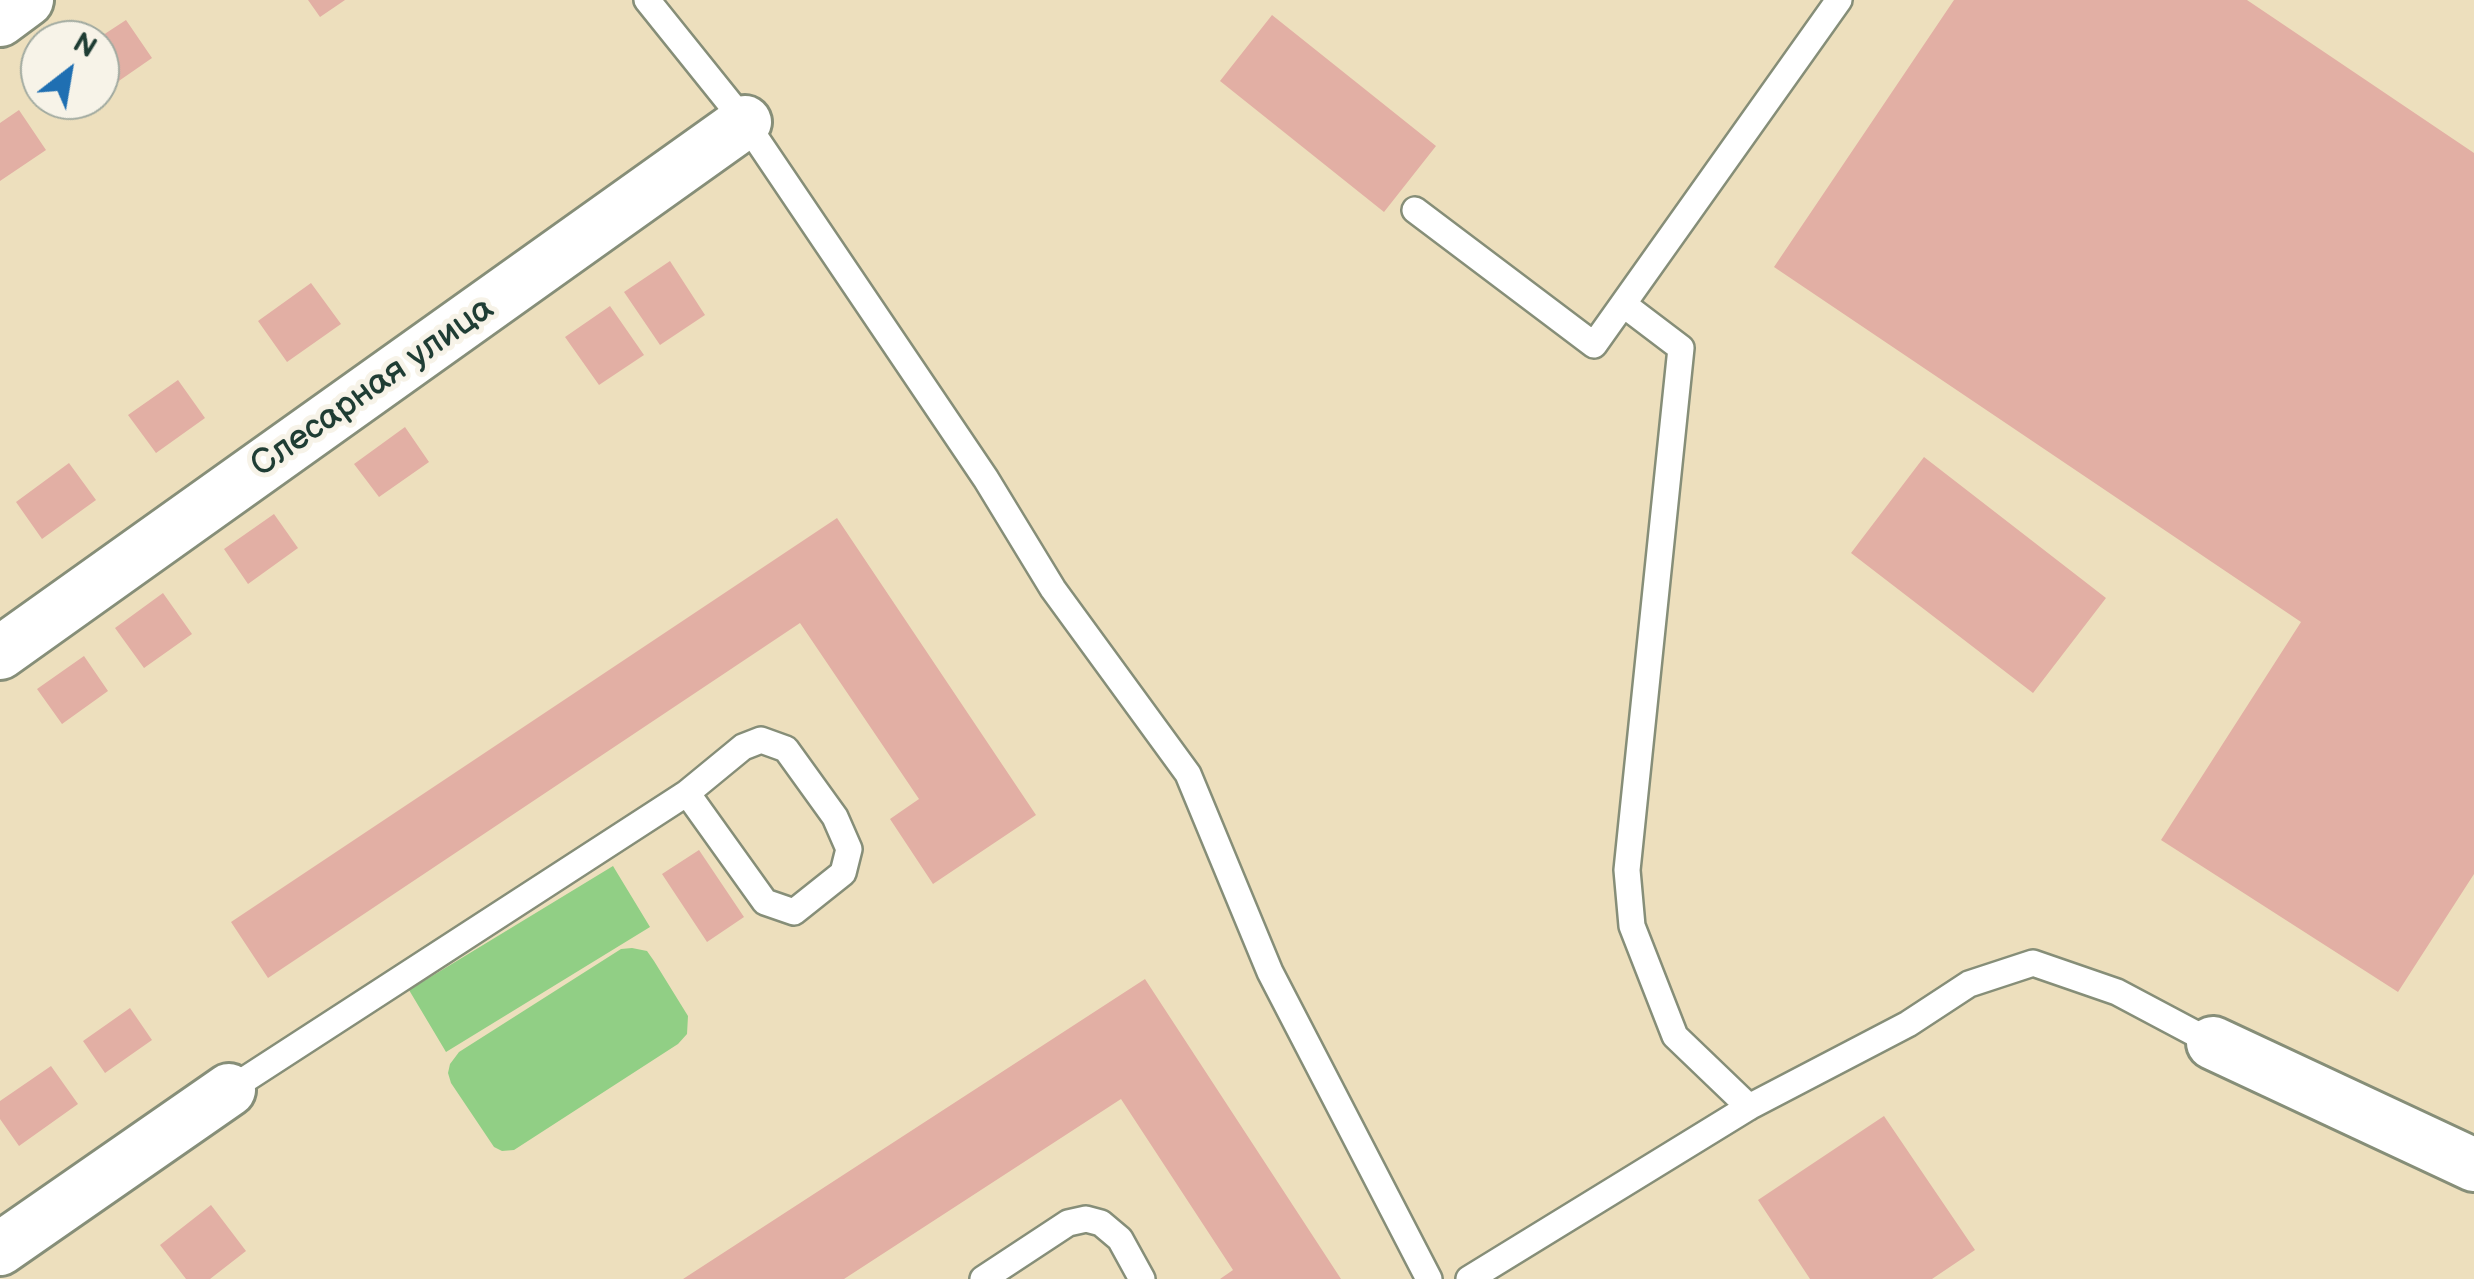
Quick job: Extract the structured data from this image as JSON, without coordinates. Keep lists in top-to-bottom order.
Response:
{
  "streets": {
    "street": ["Слесарная улица"]
  },
  "north": "top right"
}
